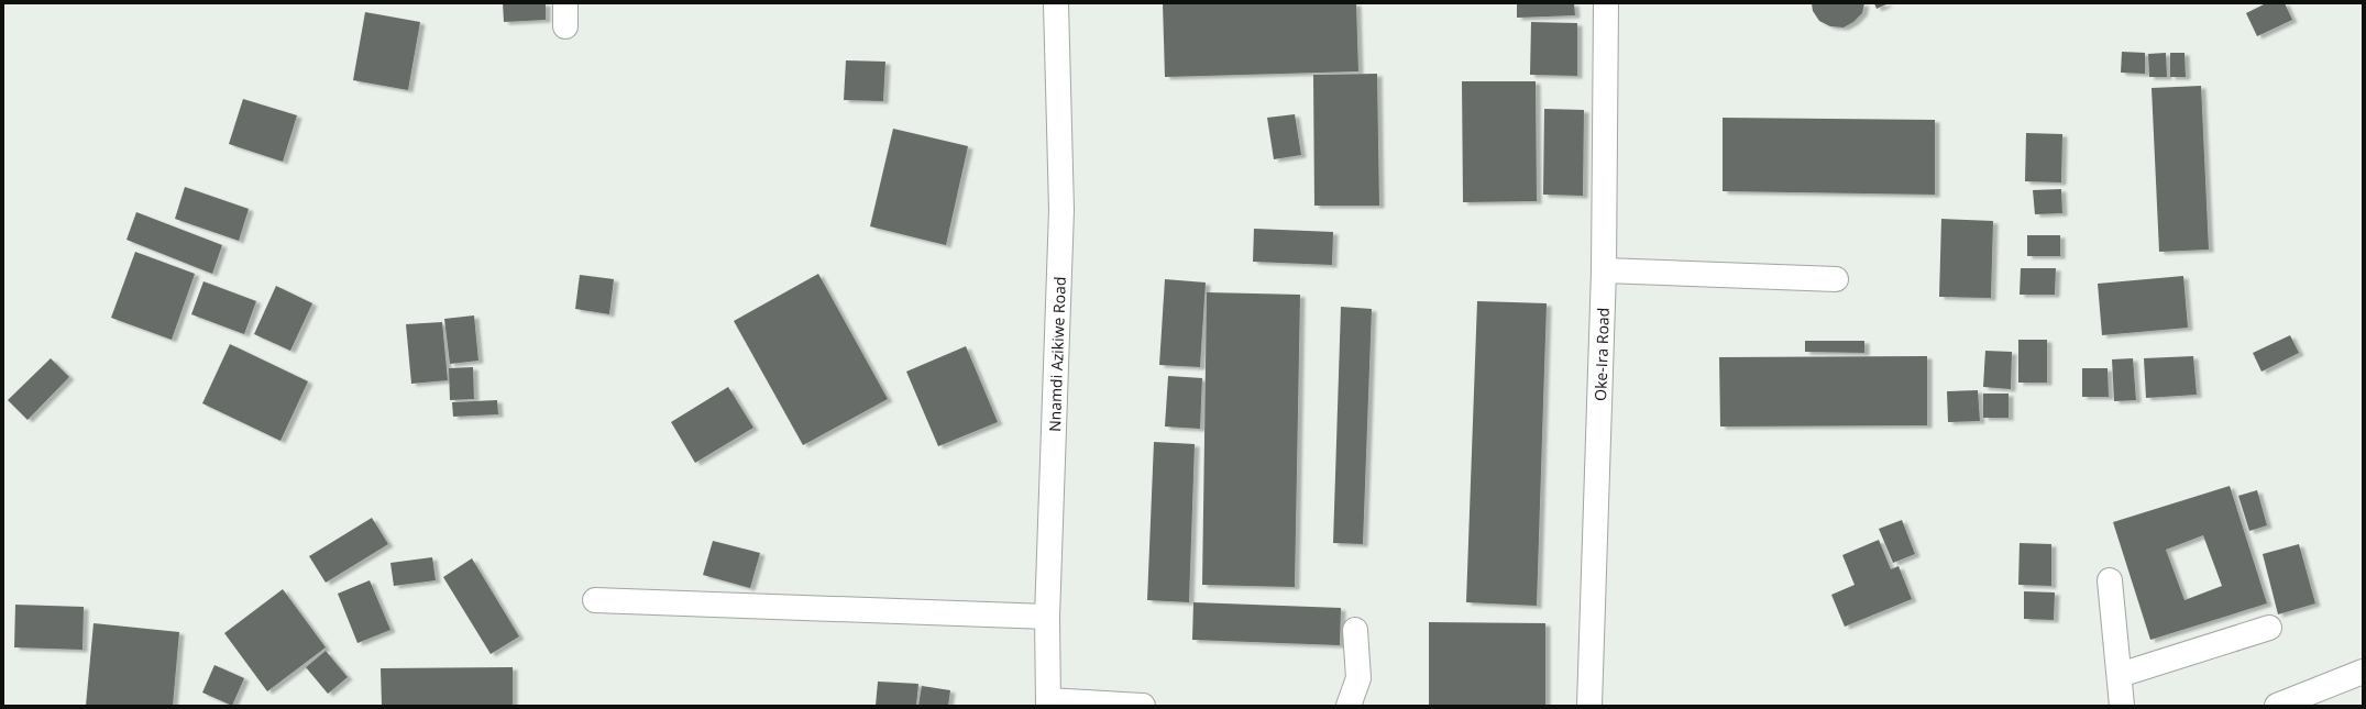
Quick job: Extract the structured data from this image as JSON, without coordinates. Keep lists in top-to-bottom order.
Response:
{
  "streets": {
    "street": ["Nnamdi Azikiwe Road", "Oke-Ira Road"]
  }
}
